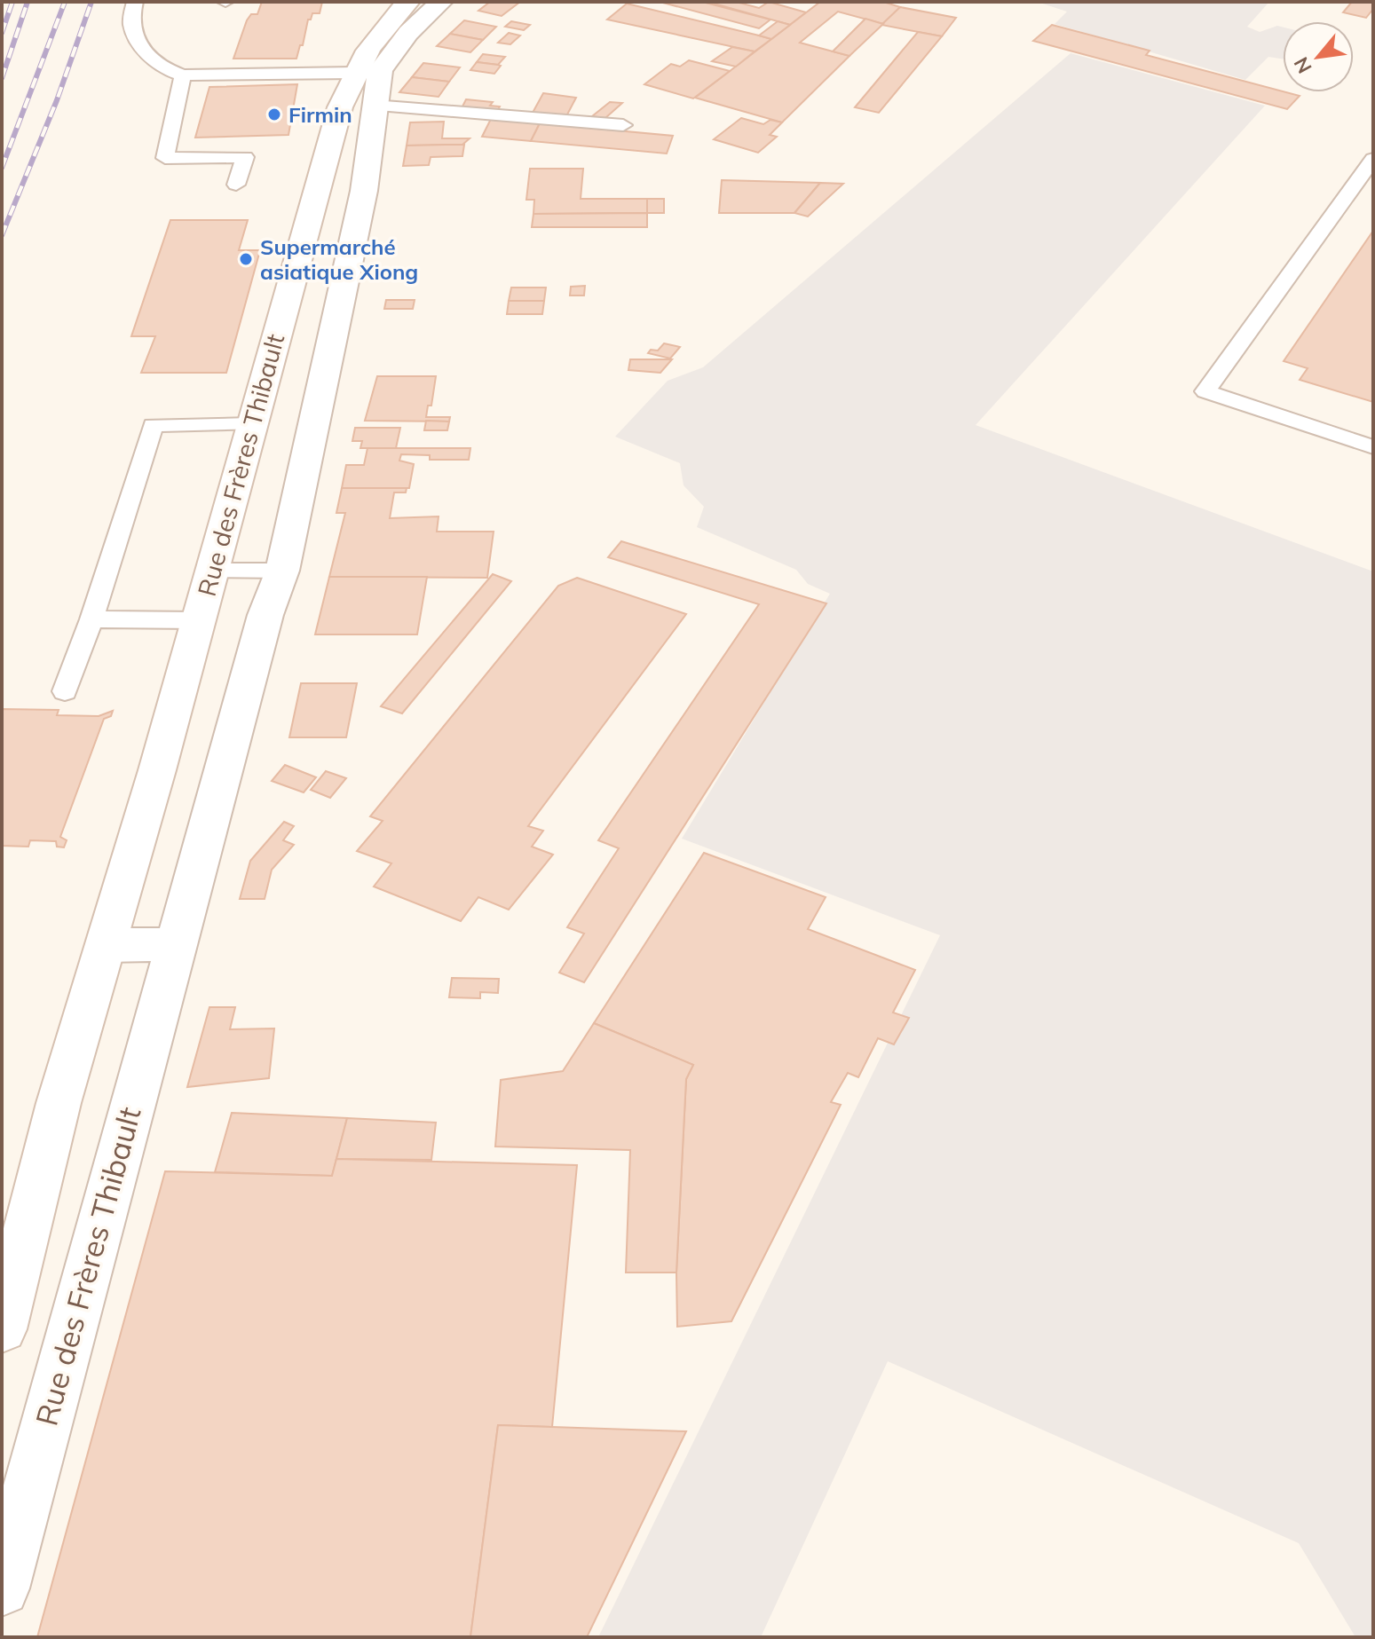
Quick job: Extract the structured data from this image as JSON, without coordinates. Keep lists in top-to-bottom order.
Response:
{
  "streets": {
    "street": ["Rue des Frères Thibault"]
  },
  "places": ["Firmin", "Supermarché asiatique Xiong"],
  "north": "bottom left"
}
